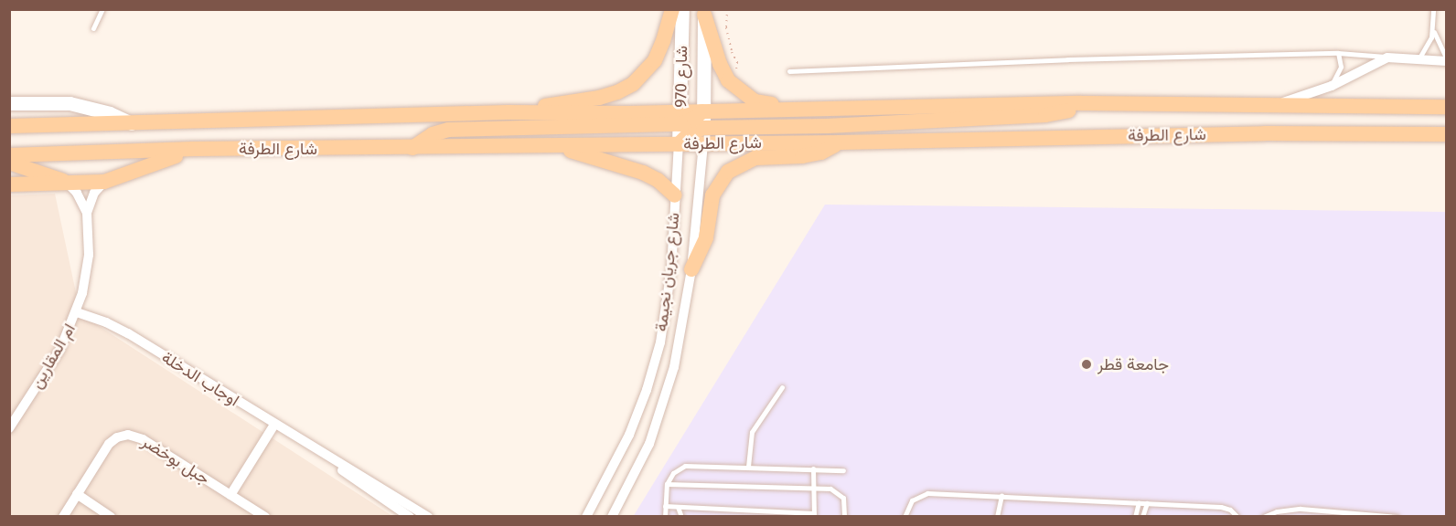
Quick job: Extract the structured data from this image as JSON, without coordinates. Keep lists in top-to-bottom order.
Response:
{
  "streets": {
    "main road": ["شارع 970", "شارع الطرفة"],
    "street": [
      "شارع جريان نجيمة",
      "ام المقارين",
      "اوجاب الدخلة",
      "جبل بوخضر"
    ]
  },
  "crossings": [
    ["شارع 970", "شارع الطرفة"],
    ["شارع 970", "شارع جريان نجيمة"],
    ["شارع الطرفة", "شارع جريان نجيمة"],
    ["ام المقارين", "اوجاب الدخلة"]
  ],
  "places": ["جامعة قطر"]
}
